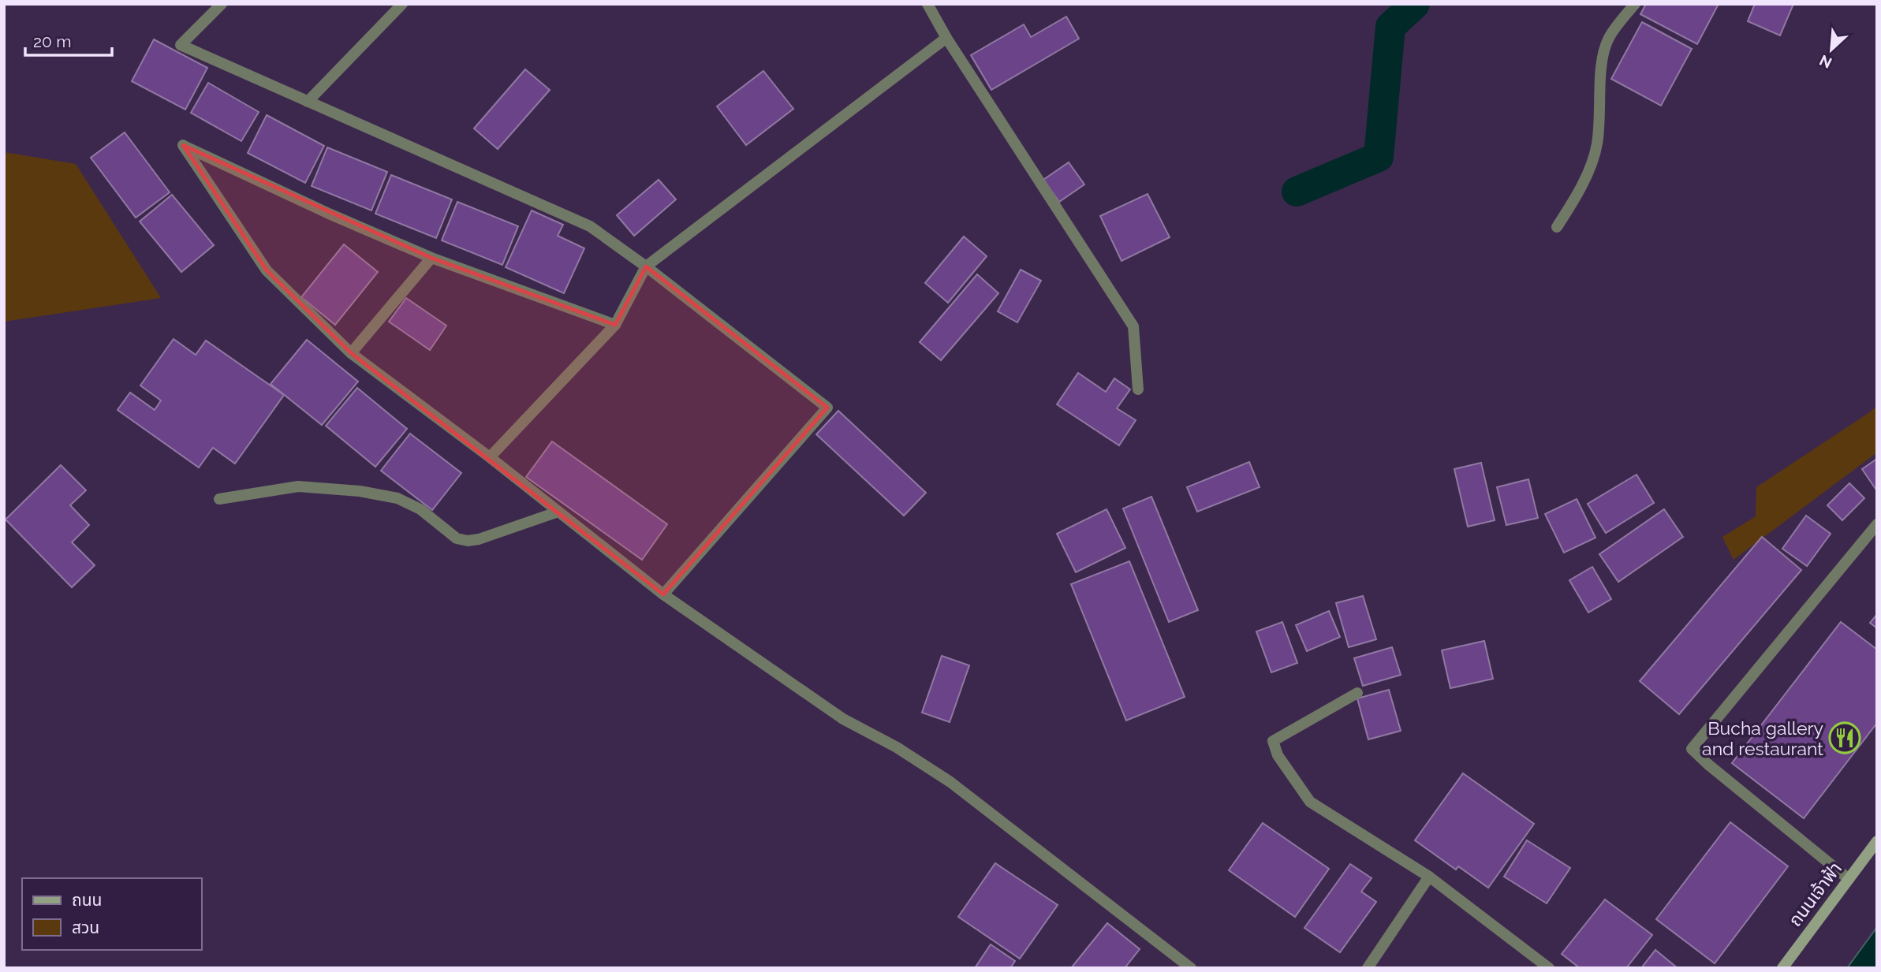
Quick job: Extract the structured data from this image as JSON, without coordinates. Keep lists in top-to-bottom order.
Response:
{
  "streets": {
    "main road": ["ถนนเจ้าฟ้า"]
  },
  "places": {
    "restaurant": ["Bucha gallery and restaurant"]
  },
  "legend": ["ถนน", "สวน"],
  "scale_bar": "20 m",
  "north": "bottom left"
}
